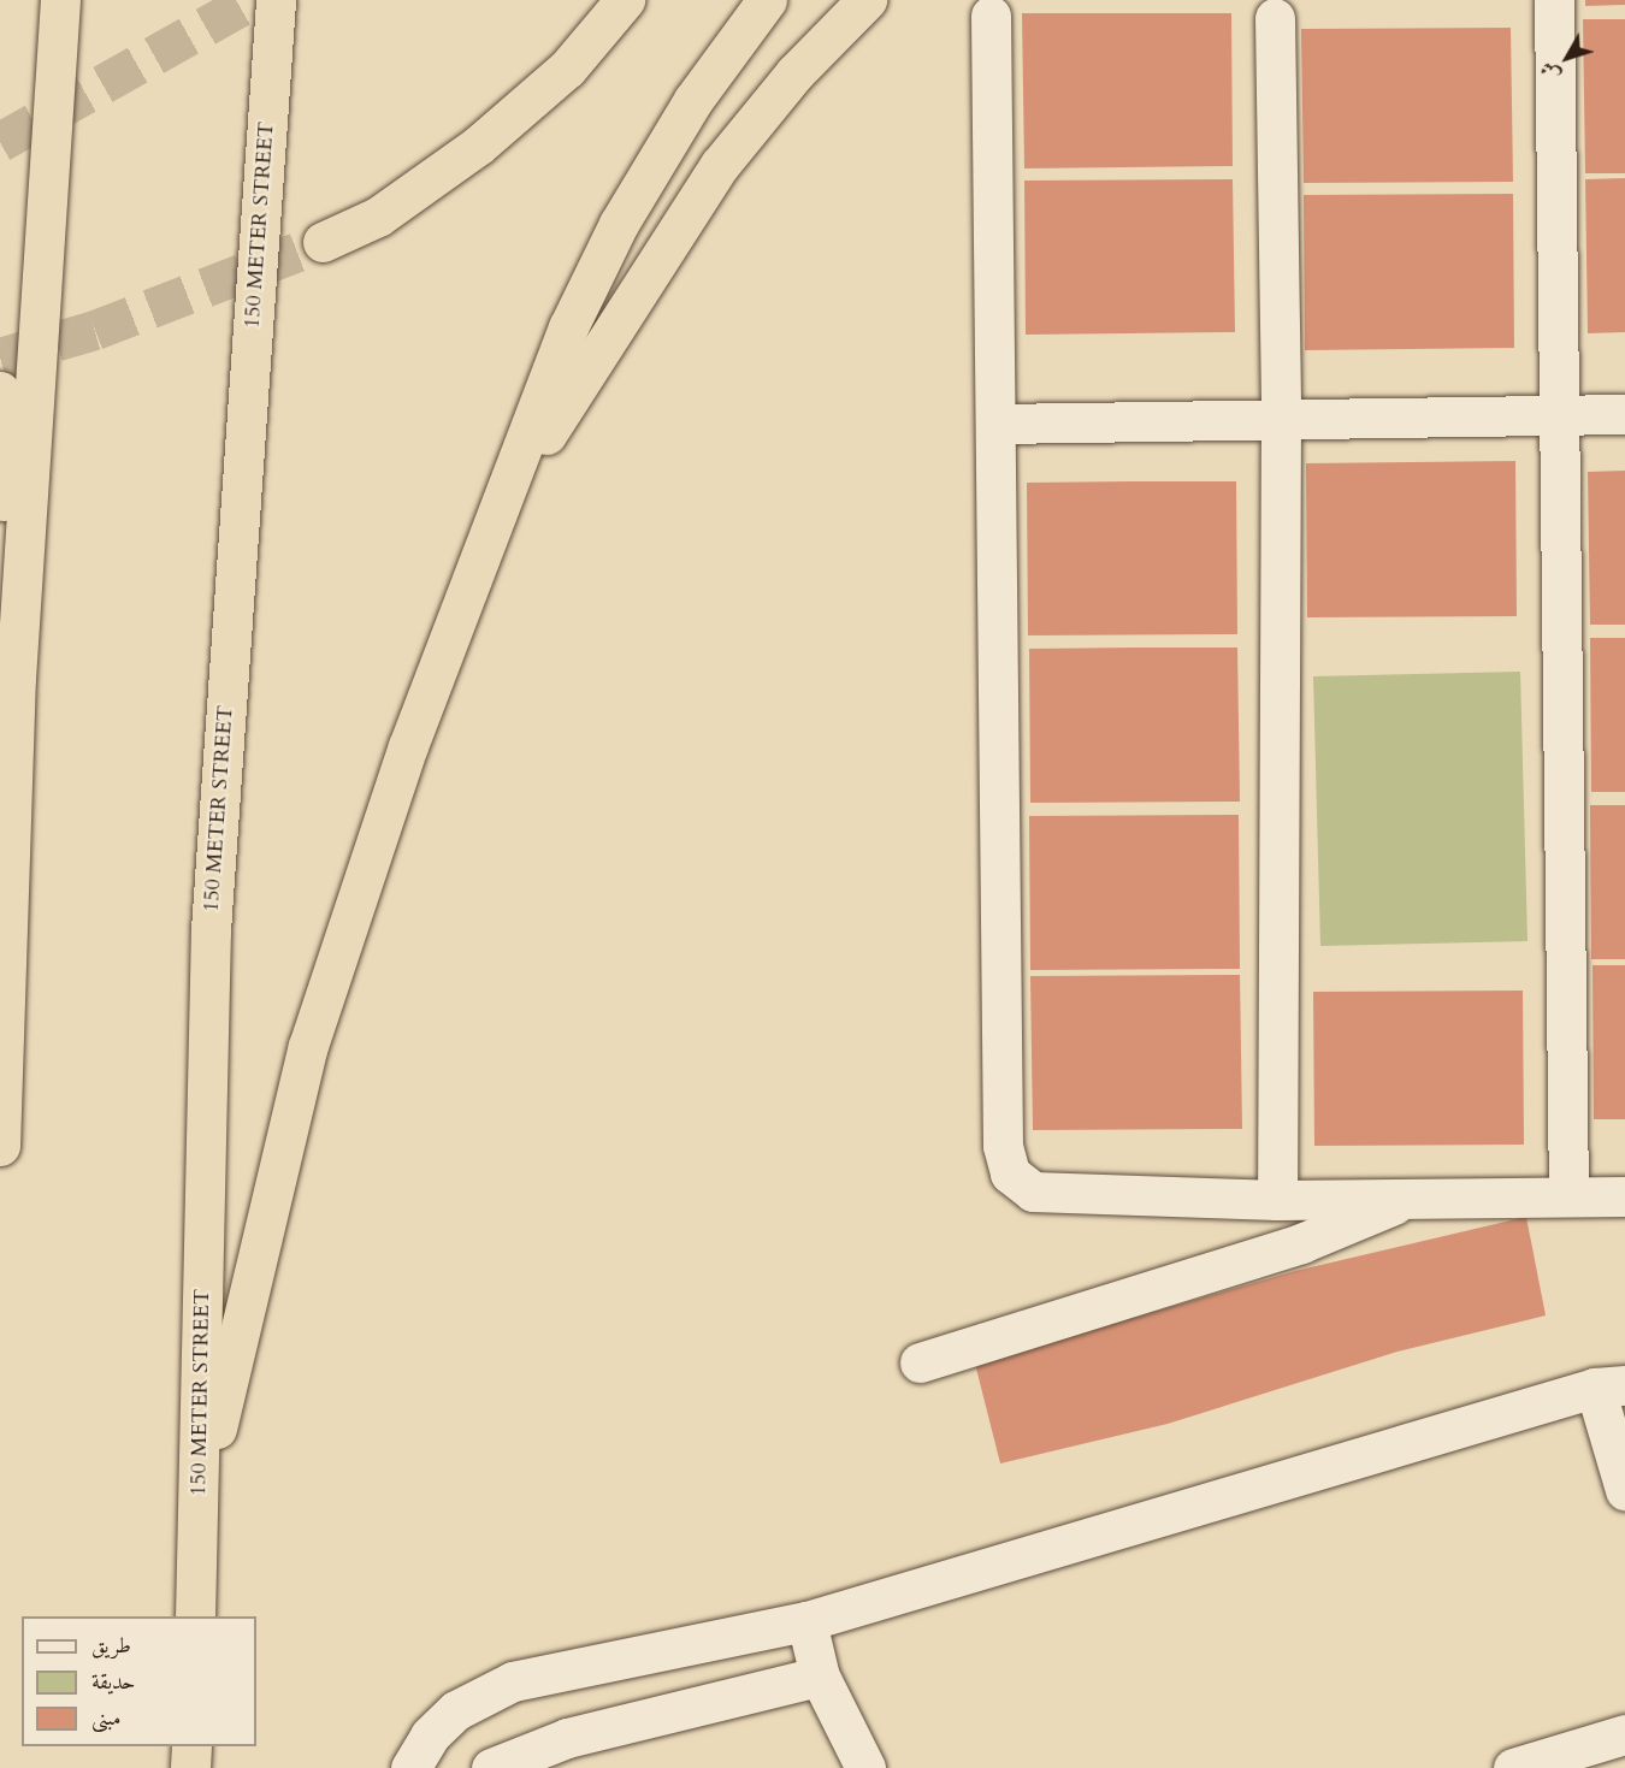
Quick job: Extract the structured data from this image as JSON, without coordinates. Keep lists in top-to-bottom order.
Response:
{
  "streets": {
    "highway": ["150 METER STREET"]
  },
  "legend": ["طريق", "حديقة", "مبنى"],
  "north": "bottom left"
}
